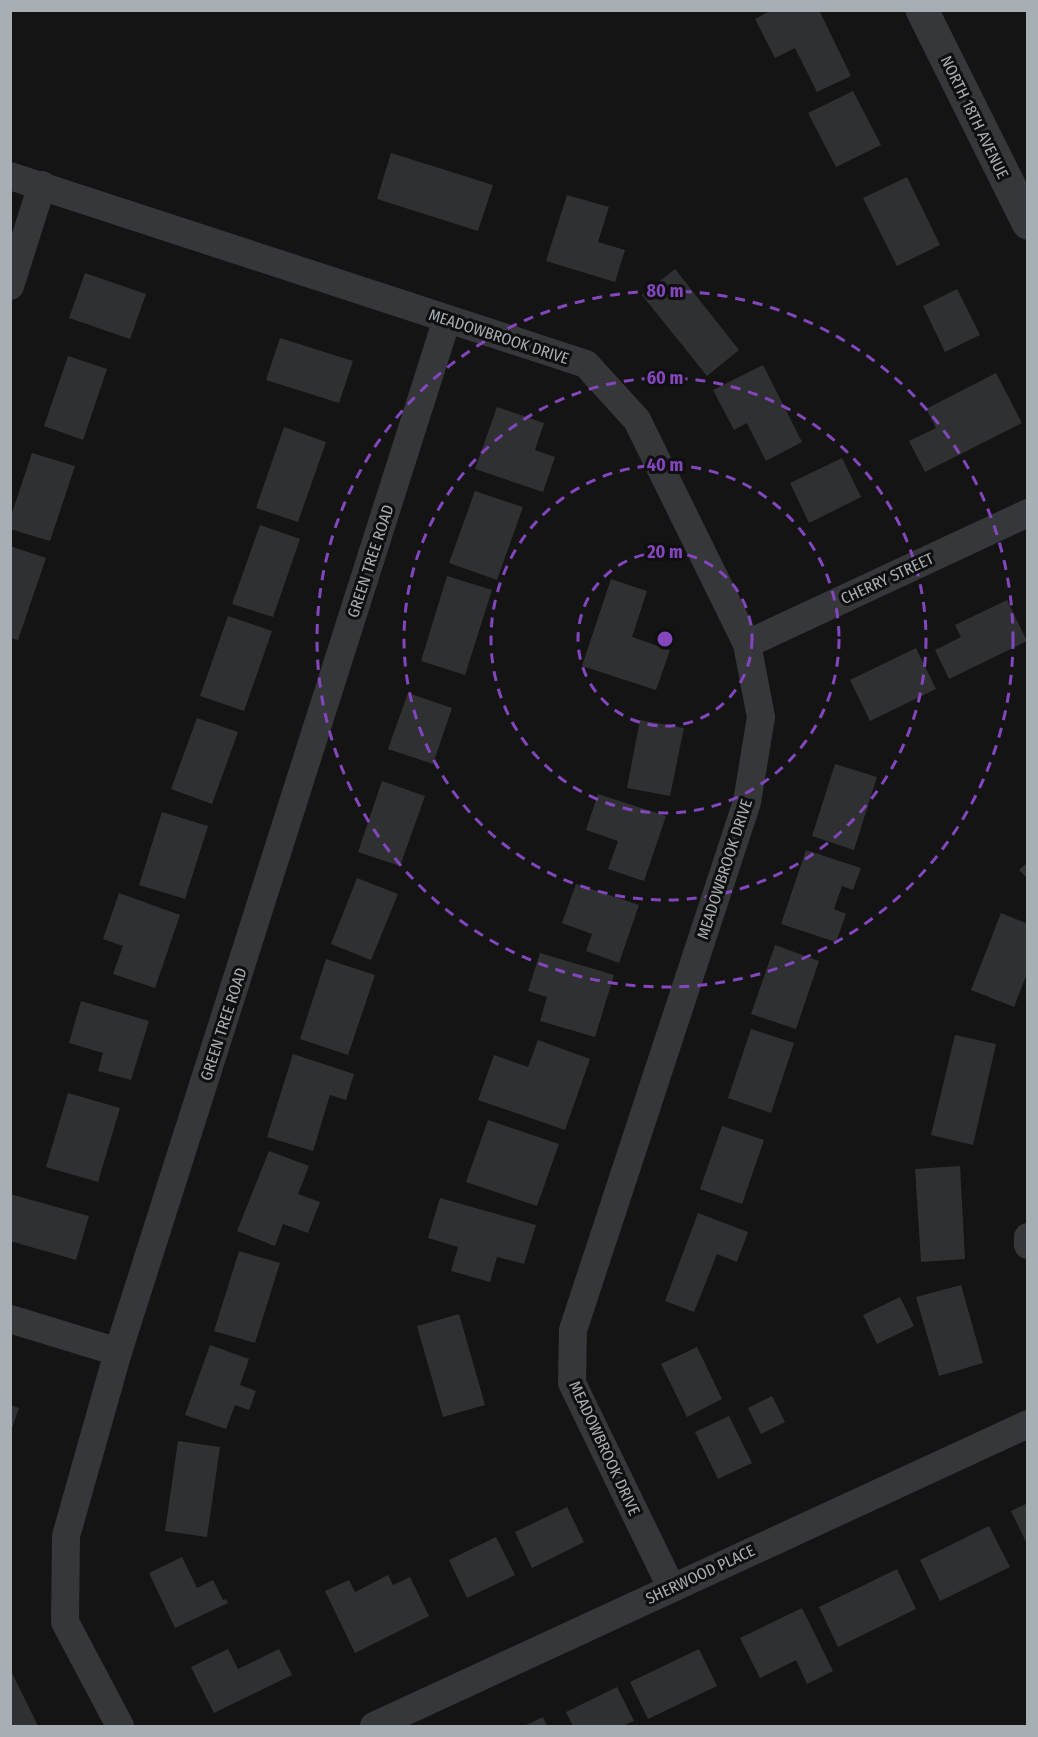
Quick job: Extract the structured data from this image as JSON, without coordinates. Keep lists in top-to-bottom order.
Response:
{
  "streets": {
    "street": [
      "NORTH 18TH AVENUE",
      "MEADOWBROOK DRIVE",
      "GREEN TREE ROAD",
      "CHERRY STREET",
      "SHERWOOD PLACE"
    ]
  },
  "crossings": [
    ["MEADOWBROOK DRIVE", "GREEN TREE ROAD"],
    ["MEADOWBROOK DRIVE", "CHERRY STREET"],
    ["MEADOWBROOK DRIVE", "SHERWOOD PLACE"]
  ],
  "rings": [
    "80 m",
    "60 m",
    "40 m",
    "20 m"
  ]
}
